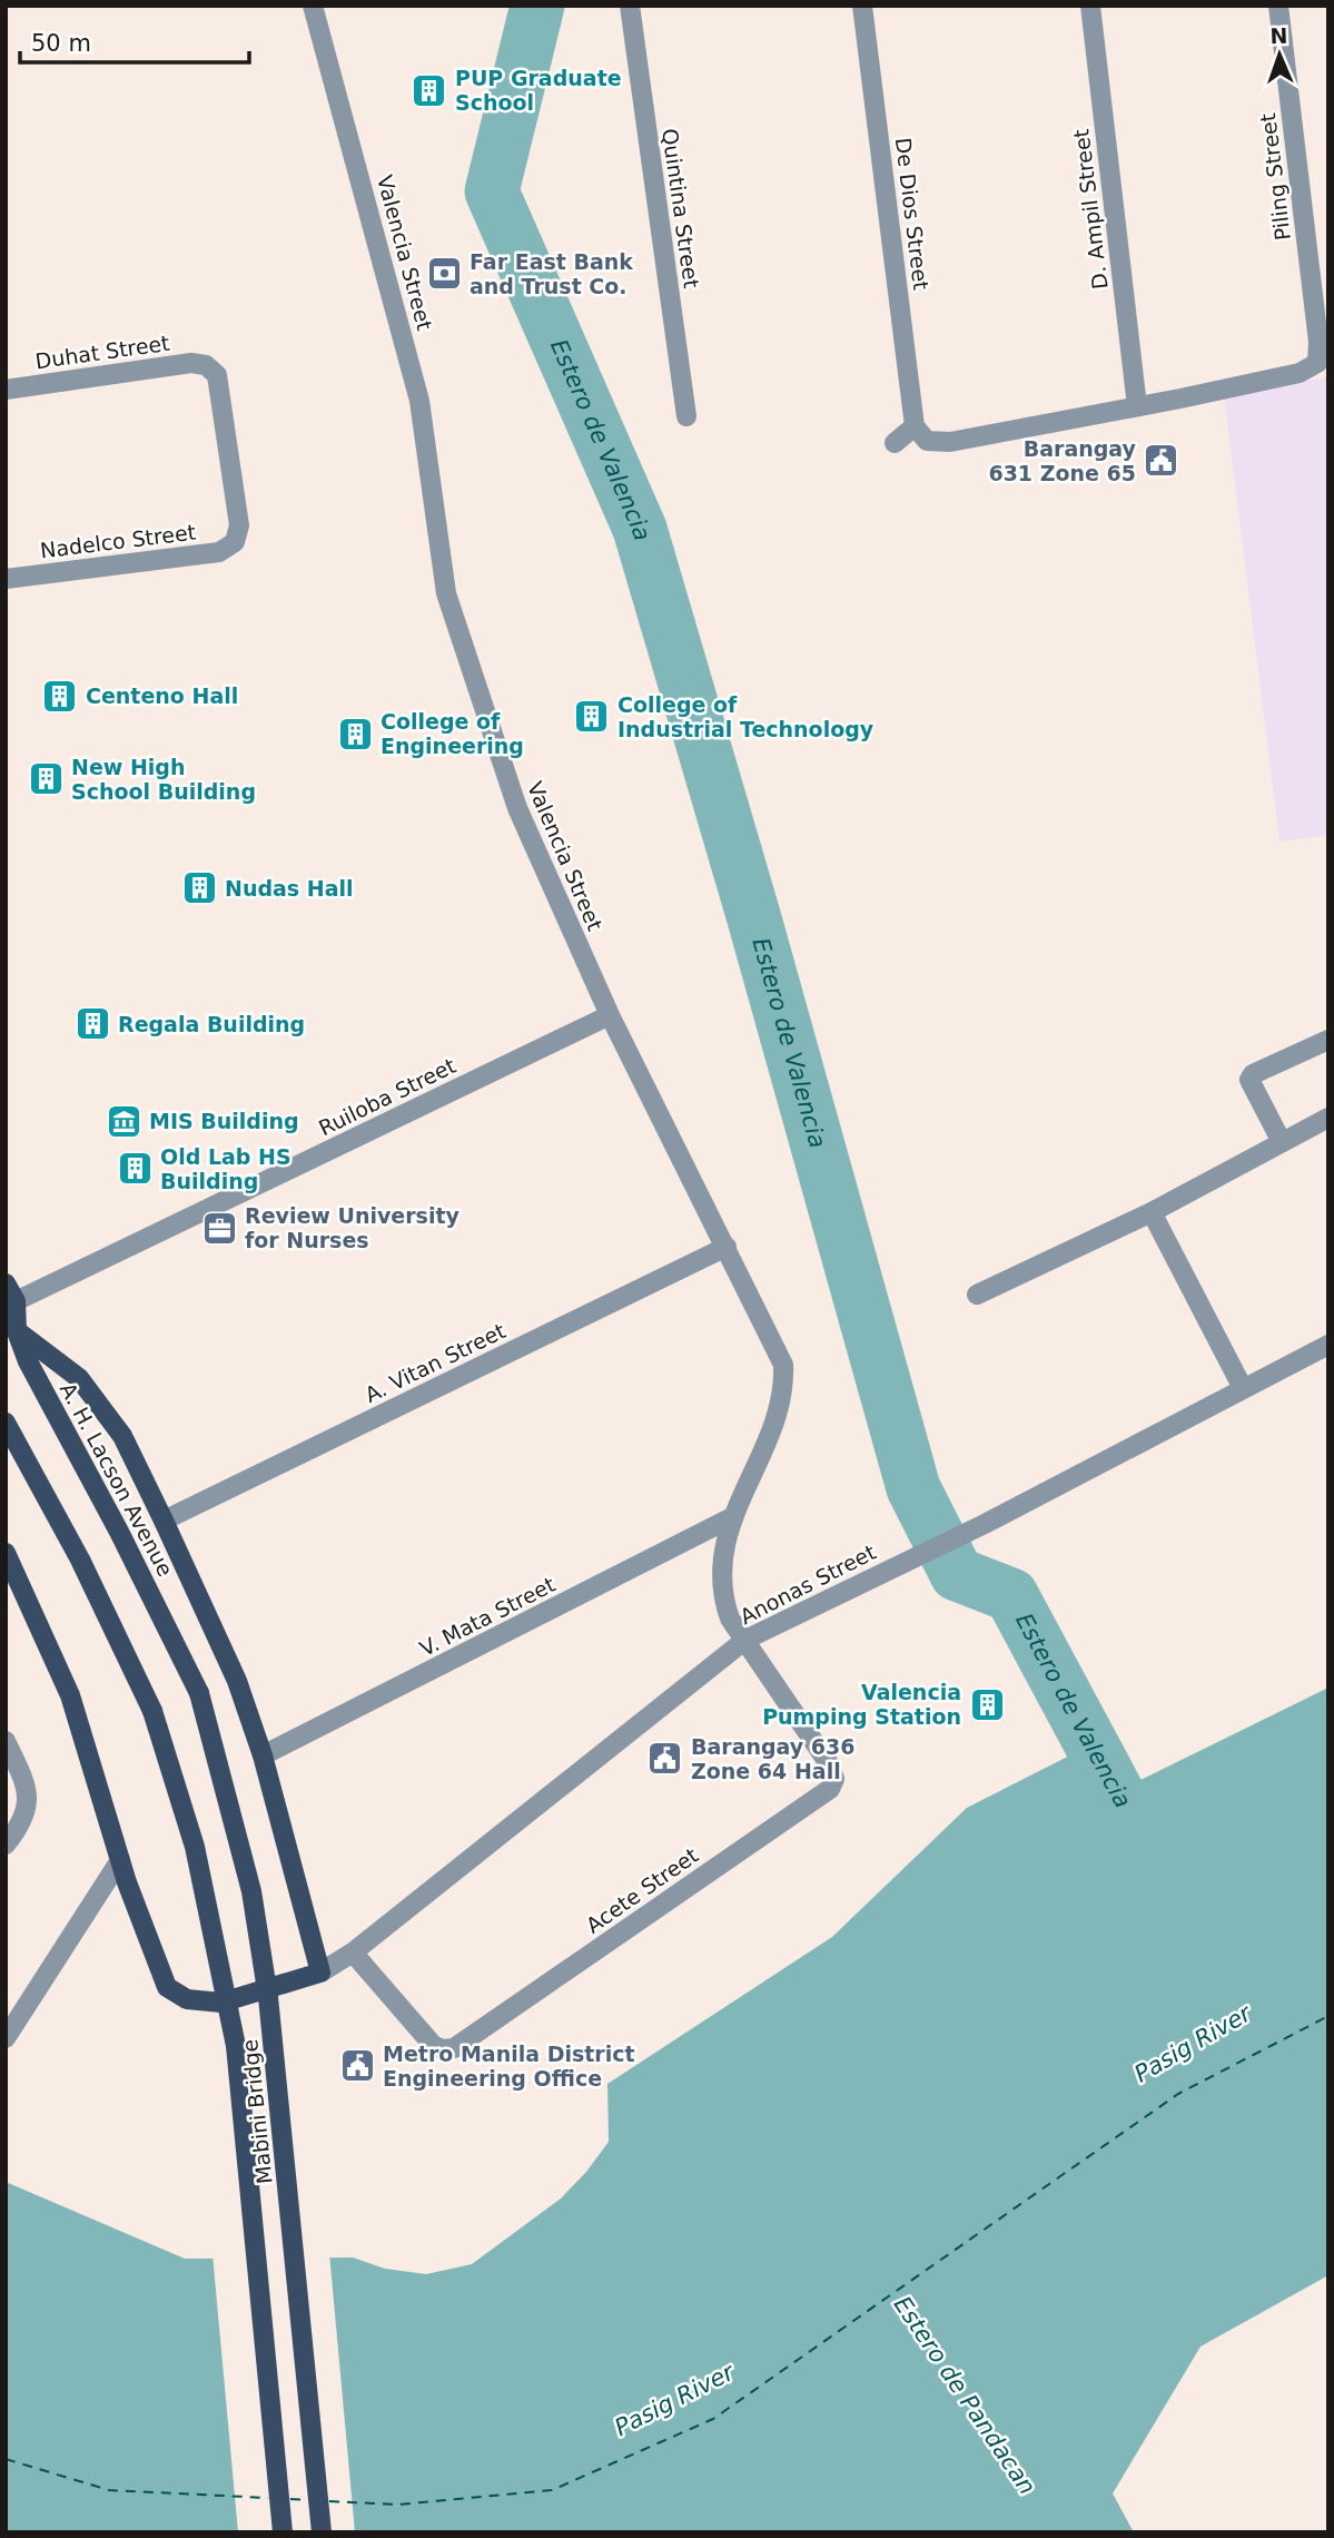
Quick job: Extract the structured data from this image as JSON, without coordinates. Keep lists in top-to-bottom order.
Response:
{
  "streets": {
    "main road": ["A. H. Lacson Avenue", "Mabini Bridge"],
    "street": [
      "Piling Street",
      "Quintina Street",
      "D. Ampil Street",
      "De Dios Street",
      "Valencia Street",
      "Duhat Street",
      "Nadelco Street",
      "Ruiloba Street",
      "A. Vitan Street",
      "Anonas Street",
      "V. Mata Street",
      "Acete Street"
    ]
  },
  "crossings": [
    ["Piling Street", "D. Ampil Street"],
    ["Valencia Street", "Ruiloba Street"],
    ["Valencia Street", "A. Vitan Street"],
    ["Valencia Street", "Anonas Street"],
    ["Valencia Street", "V. Mata Street"],
    ["Valencia Street", "Acete Street"],
    ["Duhat Street", "Nadelco Street"],
    ["Ruiloba Street", "A. H. Lacson Avenue"],
    ["A. H. Lacson Avenue", "Mabini Bridge"],
    ["Anonas Street", "Acete Street"]
  ],
  "water": ["Estero de Valencia", "Pasig River", "Estero de Pandacan"],
  "places": {
    "building": [
      "PUP Graduate School",
      "Centeno Hall",
      "College of Industrial Technology",
      "College of Engineering",
      "New High School Building",
      "Nudas Hall",
      "Regala Building",
      "Old Lab HS Building",
      "Valencia Pumping Station"
    ],
    "bank": ["Far East Bank and Trust Co."],
    "public building": ["Barangay 631 Zone 65", "Barangay 636 Zone 64 Hall", "Metro Manila District Engineering Office"],
    "museum": ["MIS Building"],
    "office": ["Review University for Nurses"]
  },
  "scale_bar": "50 m",
  "north": "top"
}
